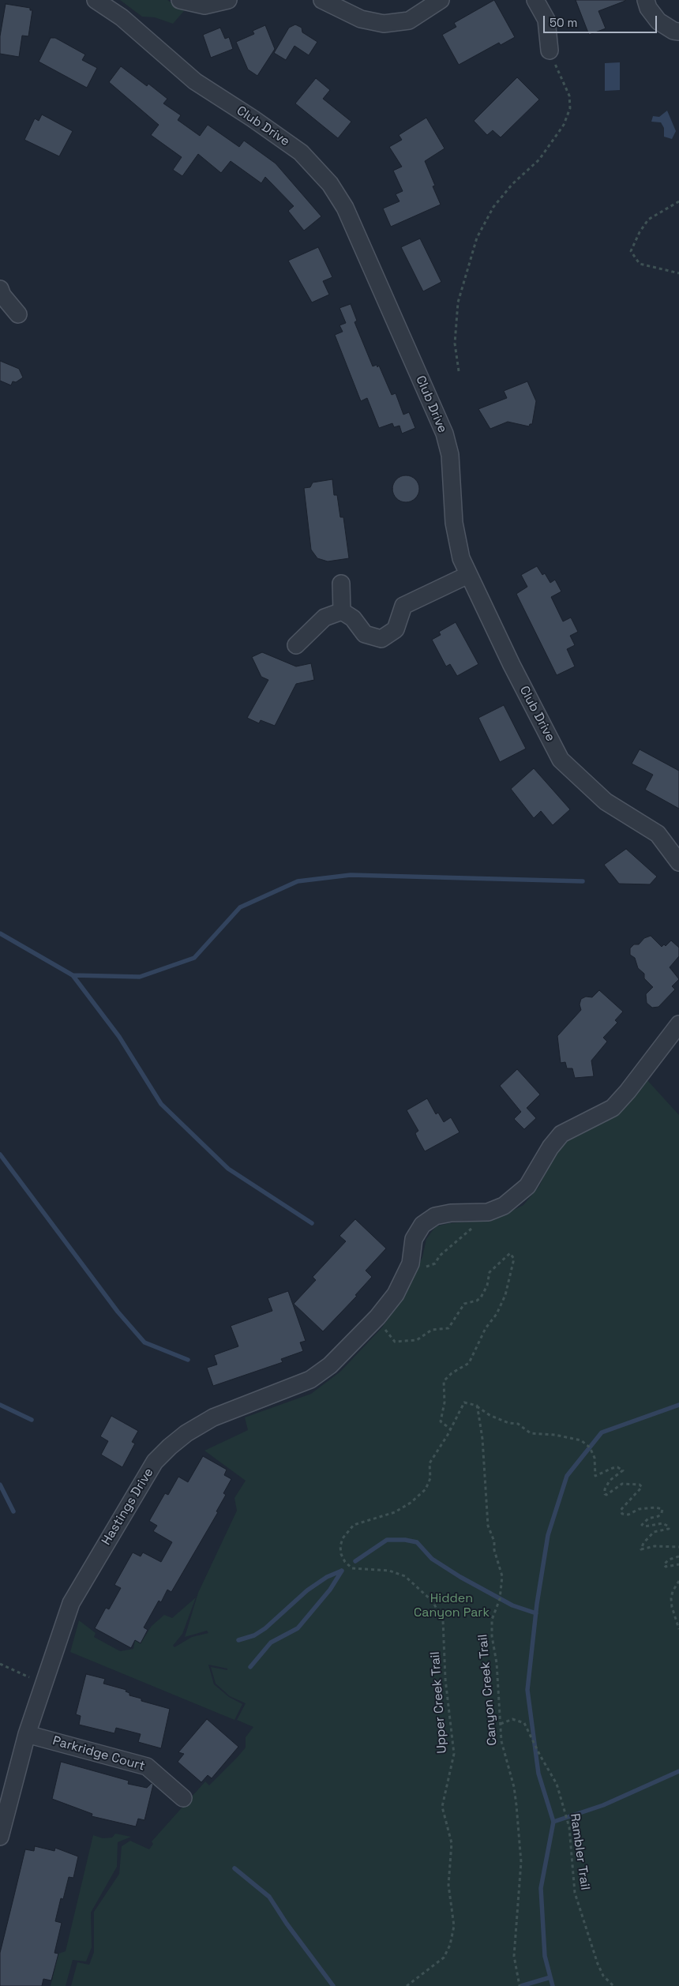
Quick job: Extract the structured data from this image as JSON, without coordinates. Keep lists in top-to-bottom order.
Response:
{
  "streets": {
    "street": ["Club Drive", "Hastings Drive", "Parkridge Court"],
    "path": ["Canyon Creek Trail", "Upper Creek Trail", "Rambler Trail"]
  },
  "crossings": [
    ["Hastings Drive", "Parkridge Court"],
    ["Canyon Creek Trail", "Rambler Trail"]
  ],
  "parks": ["Hidden Canyon Park"],
  "scale_bar": "50 m"
}
